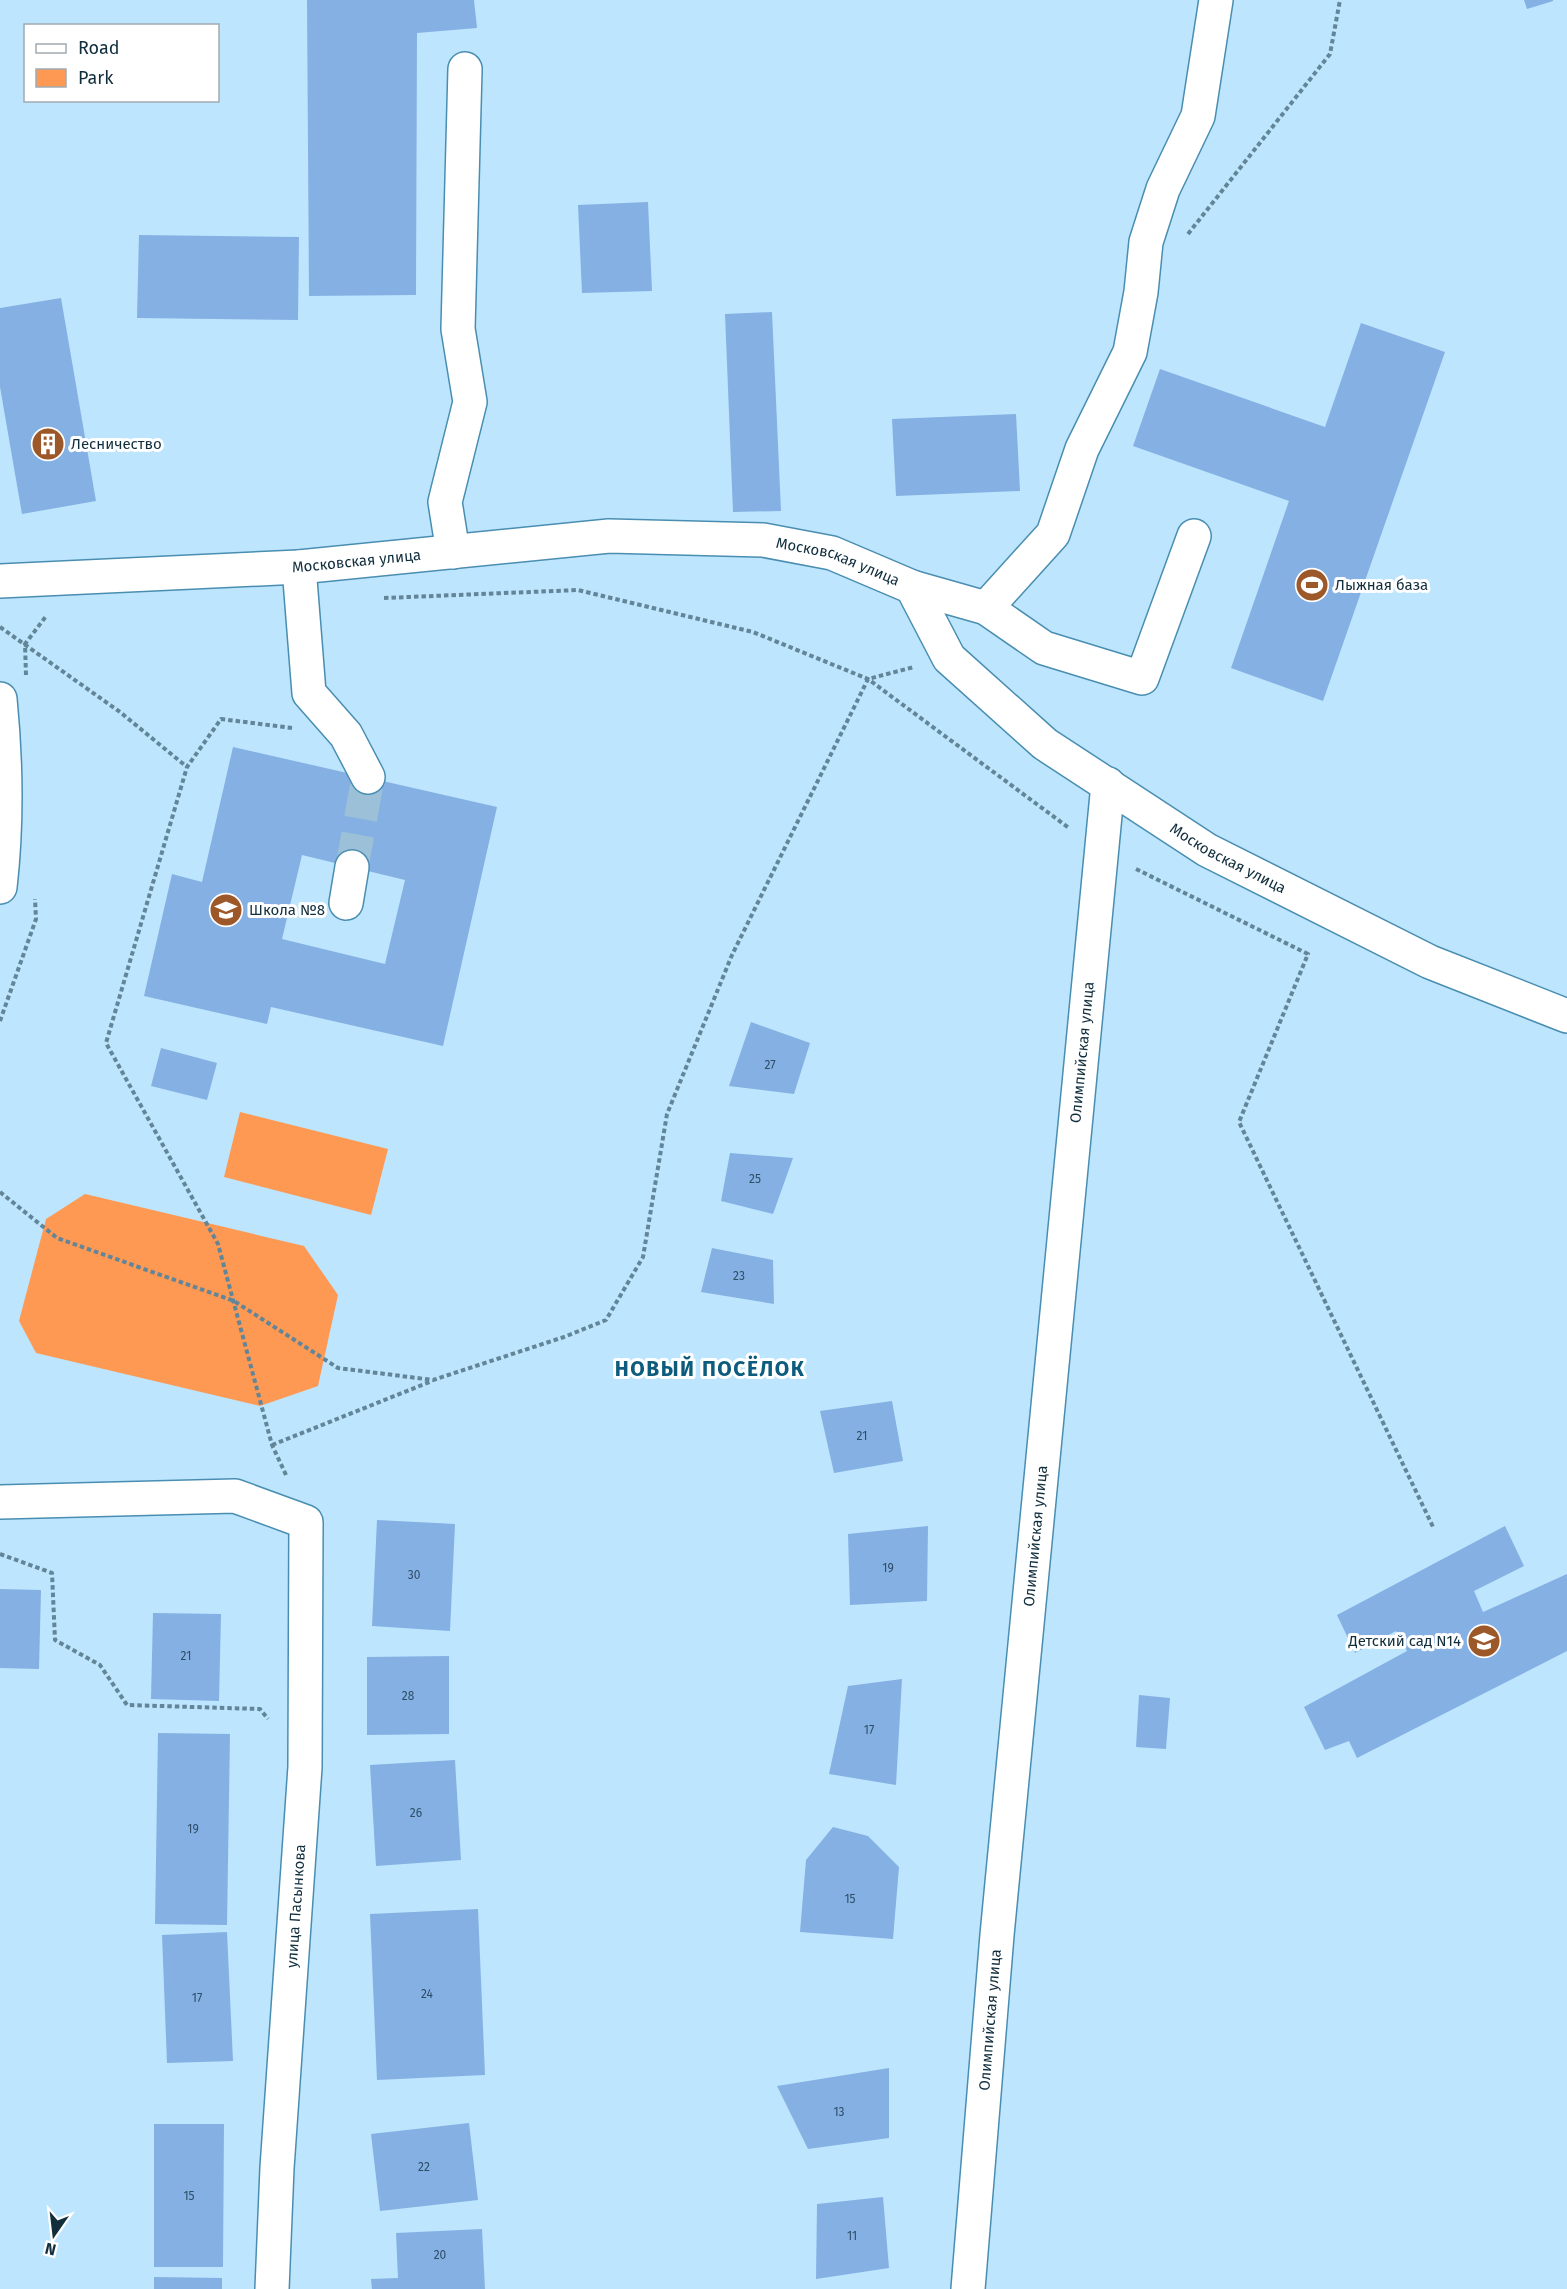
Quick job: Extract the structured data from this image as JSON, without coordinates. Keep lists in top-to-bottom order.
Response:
{
  "streets": {
    "street": ["Московская улица", "Олимпийская улица", "улица Пасынкова"]
  },
  "crossings": [
    ["Московская улица", "Олимпийская улица"]
  ],
  "districts": ["НОВЫЙ ПОСЁЛОК"],
  "places": {
    "building": ["Лесничество"],
    "sports": ["Лыжная база"],
    "school or university": ["Школа №8", "Детский сад N14"]
  },
  "house_numbers": [
    "27",
    "25",
    "23",
    "21",
    "19",
    "30",
    "21",
    "28",
    "17",
    "26",
    "19",
    "15",
    "24",
    "17",
    "13",
    "22",
    "15",
    "11",
    "20"
  ],
  "legend": ["Road", "Park"],
  "north": "bottom"
}
